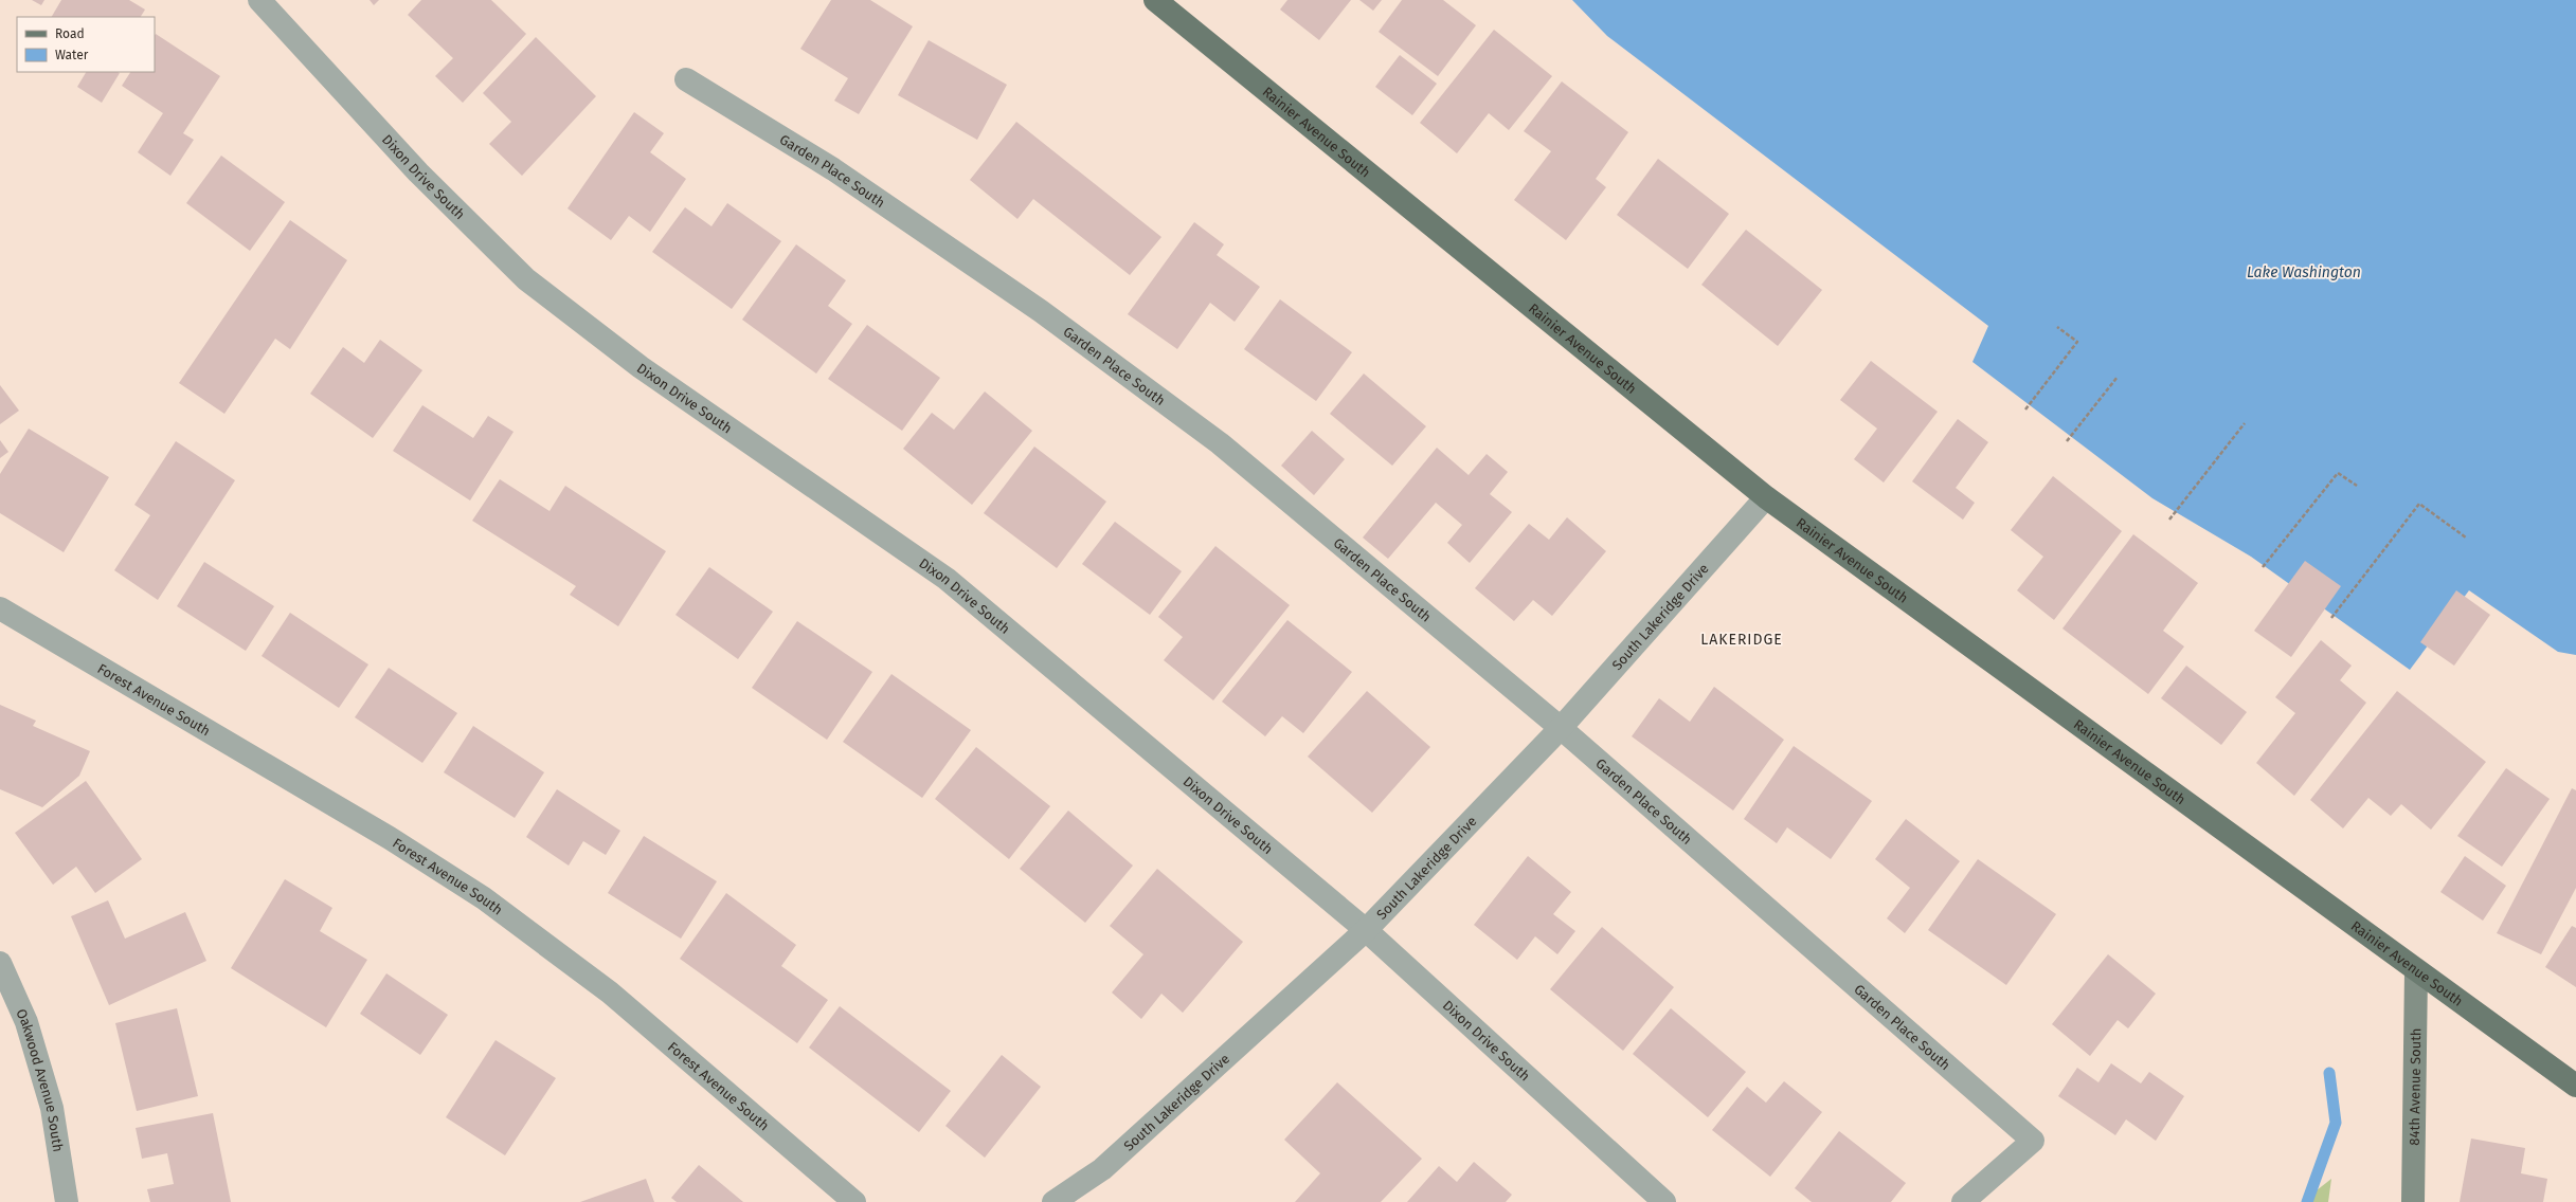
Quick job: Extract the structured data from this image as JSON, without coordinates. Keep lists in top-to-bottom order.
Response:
{
  "streets": {
    "main road": ["Rainier Avenue South"],
    "street": [
      "Garden Place South",
      "Dixon Drive South",
      "South Lakeridge Drive",
      "Forest Avenue South",
      "Oakwood Avenue South",
      "84th Avenue South"
    ]
  },
  "crossings": [
    ["Rainier Avenue South", "South Lakeridge Drive"],
    ["Rainier Avenue South", "84th Avenue South"],
    ["Garden Place South", "South Lakeridge Drive"],
    ["Dixon Drive South", "South Lakeridge Drive"]
  ],
  "districts": ["LAKERIDGE"],
  "water": ["Lake Washington"],
  "legend": ["Road", "Water"]
}
